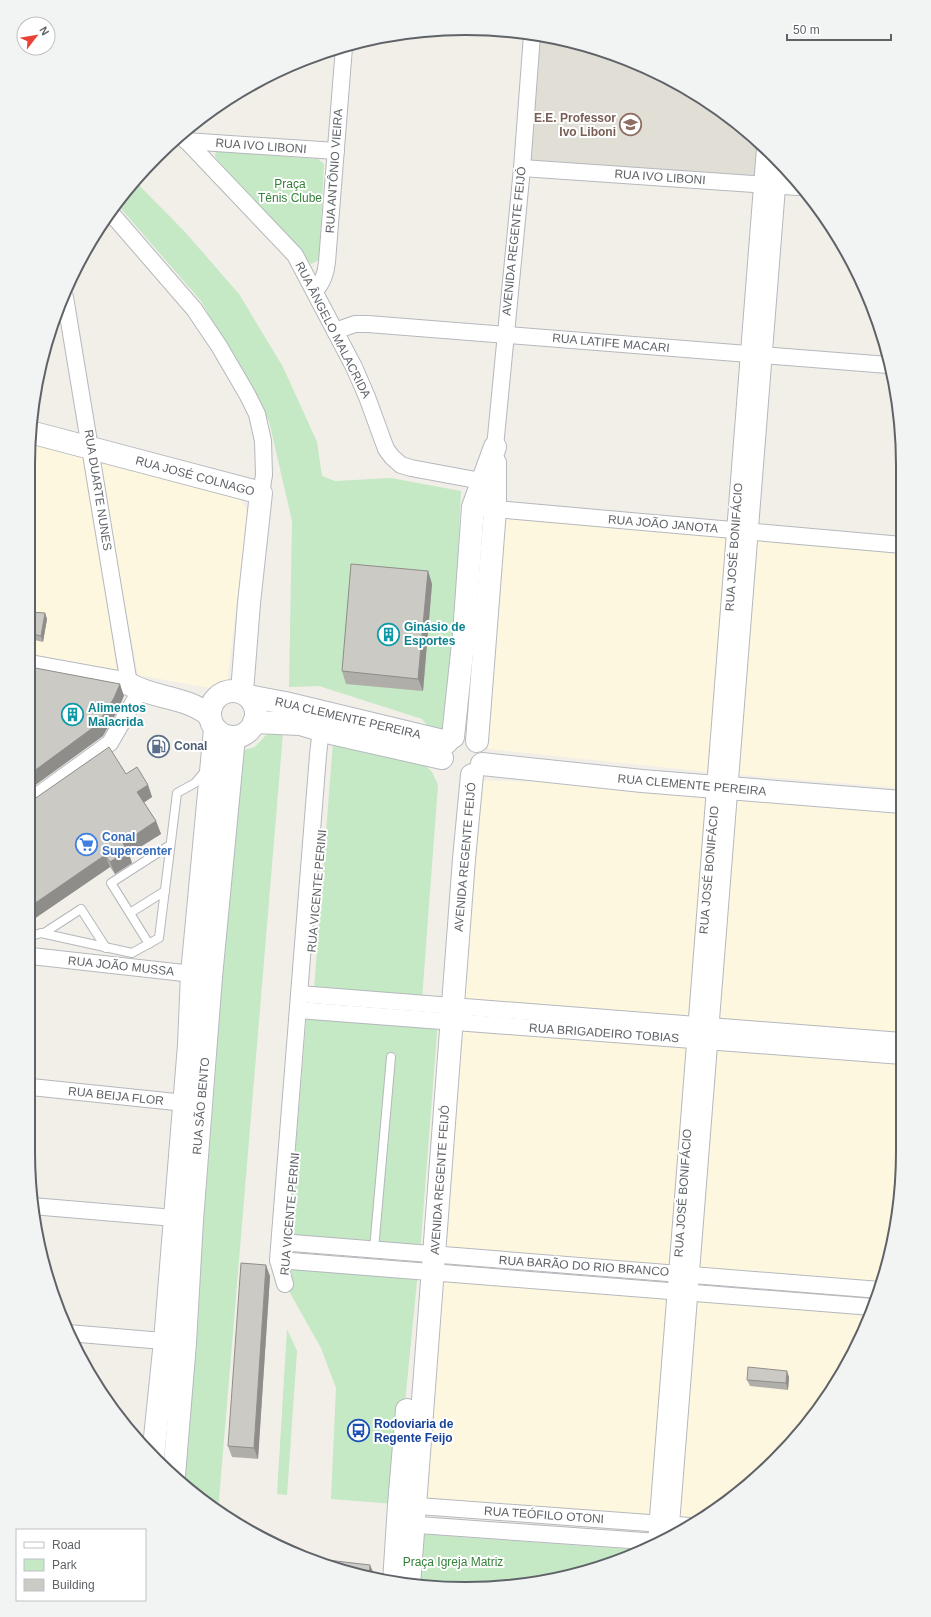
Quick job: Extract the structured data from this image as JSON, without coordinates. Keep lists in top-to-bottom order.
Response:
{
  "streets": {
    "street": [
      "RUA IVO LIBONI",
      "RUA ANTÔNIO VIEIRA",
      "AVENIDA REGENTE FEIJÓ",
      "RUA ÂNGELO MALACRIDA",
      "RUA LATIFE MACARI",
      "RUA JOSÉ COLNAGO",
      "RUA DUARTE NUNES",
      "RUA JOÃO JANOTA",
      "RUA JOSÉ BONIFÁCIO",
      "RUA CLEMENTE PEREIRA",
      "RUA VICENTE PERINI",
      "RUA JOÃO MUSSA",
      "RUA BRIGADEIRO TOBIAS",
      "RUA BEIJA FLOR",
      "RUA SÃO BENTO",
      "RUA BARÃO DO RIO BRANCO",
      "RUA TEÓFILO OTONI"
    ]
  },
  "crossings": [
    ["RUA IVO LIBONI", "RUA ANTÔNIO VIEIRA"],
    ["RUA IVO LIBONI", "AVENIDA REGENTE FEIJÓ"],
    ["RUA IVO LIBONI", "RUA JOSÉ BONIFÁCIO"],
    ["RUA ANTÔNIO VIEIRA", "RUA ÂNGELO MALACRIDA"],
    ["AVENIDA REGENTE FEIJÓ", "RUA ÂNGELO MALACRIDA"],
    ["AVENIDA REGENTE FEIJÓ", "RUA LATIFE MACARI"],
    ["AVENIDA REGENTE FEIJÓ", "RUA JOÃO JANOTA"],
    ["AVENIDA REGENTE FEIJÓ", "RUA CLEMENTE PEREIRA"],
    ["AVENIDA REGENTE FEIJÓ", "RUA BRIGADEIRO TOBIAS"],
    ["AVENIDA REGENTE FEIJÓ", "RUA BARÃO DO RIO BRANCO"],
    ["AVENIDA REGENTE FEIJÓ", "RUA TEÓFILO OTONI"],
    ["RUA ÂNGELO MALACRIDA", "RUA LATIFE MACARI"],
    ["RUA LATIFE MACARI", "RUA JOSÉ BONIFÁCIO"],
    ["RUA JOSÉ COLNAGO", "RUA DUARTE NUNES"],
    ["RUA JOSÉ COLNAGO", "RUA CLEMENTE PEREIRA"],
    ["RUA JOSÉ COLNAGO", "RUA SÃO BENTO"],
    ["RUA JOÃO JANOTA", "RUA JOSÉ BONIFÁCIO"],
    ["RUA JOSÉ BONIFÁCIO", "RUA CLEMENTE PEREIRA"],
    ["RUA JOSÉ BONIFÁCIO", "RUA BRIGADEIRO TOBIAS"],
    ["RUA JOSÉ BONIFÁCIO", "RUA BARÃO DO RIO BRANCO"],
    ["RUA JOSÉ BONIFÁCIO", "RUA TEÓFILO OTONI"],
    ["RUA CLEMENTE PEREIRA", "RUA VICENTE PERINI"],
    ["RUA CLEMENTE PEREIRA", "RUA SÃO BENTO"],
    ["RUA VICENTE PERINI", "RUA BRIGADEIRO TOBIAS"],
    ["RUA VICENTE PERINI", "RUA BARÃO DO RIO BRANCO"],
    ["RUA JOÃO MUSSA", "RUA SÃO BENTO"],
    ["RUA BEIJA FLOR", "RUA SÃO BENTO"]
  ],
  "parks": ["Praça Tênis Clube", "Praça Igreja Matriz"],
  "places": {
    "school or university": ["E.E. Professor Ivo Liboni"],
    "building": ["Ginásio de Esportes", "Alimentos Malacrida"],
    "fuel station": ["Conal"],
    "supermarket": ["Conal Supercenter"],
    "bus stop": ["Rodoviaria de Regente Feijo"]
  },
  "legend": ["Road", "Park", "Building"],
  "scale_bar": "50 m",
  "north": "top right"
}
